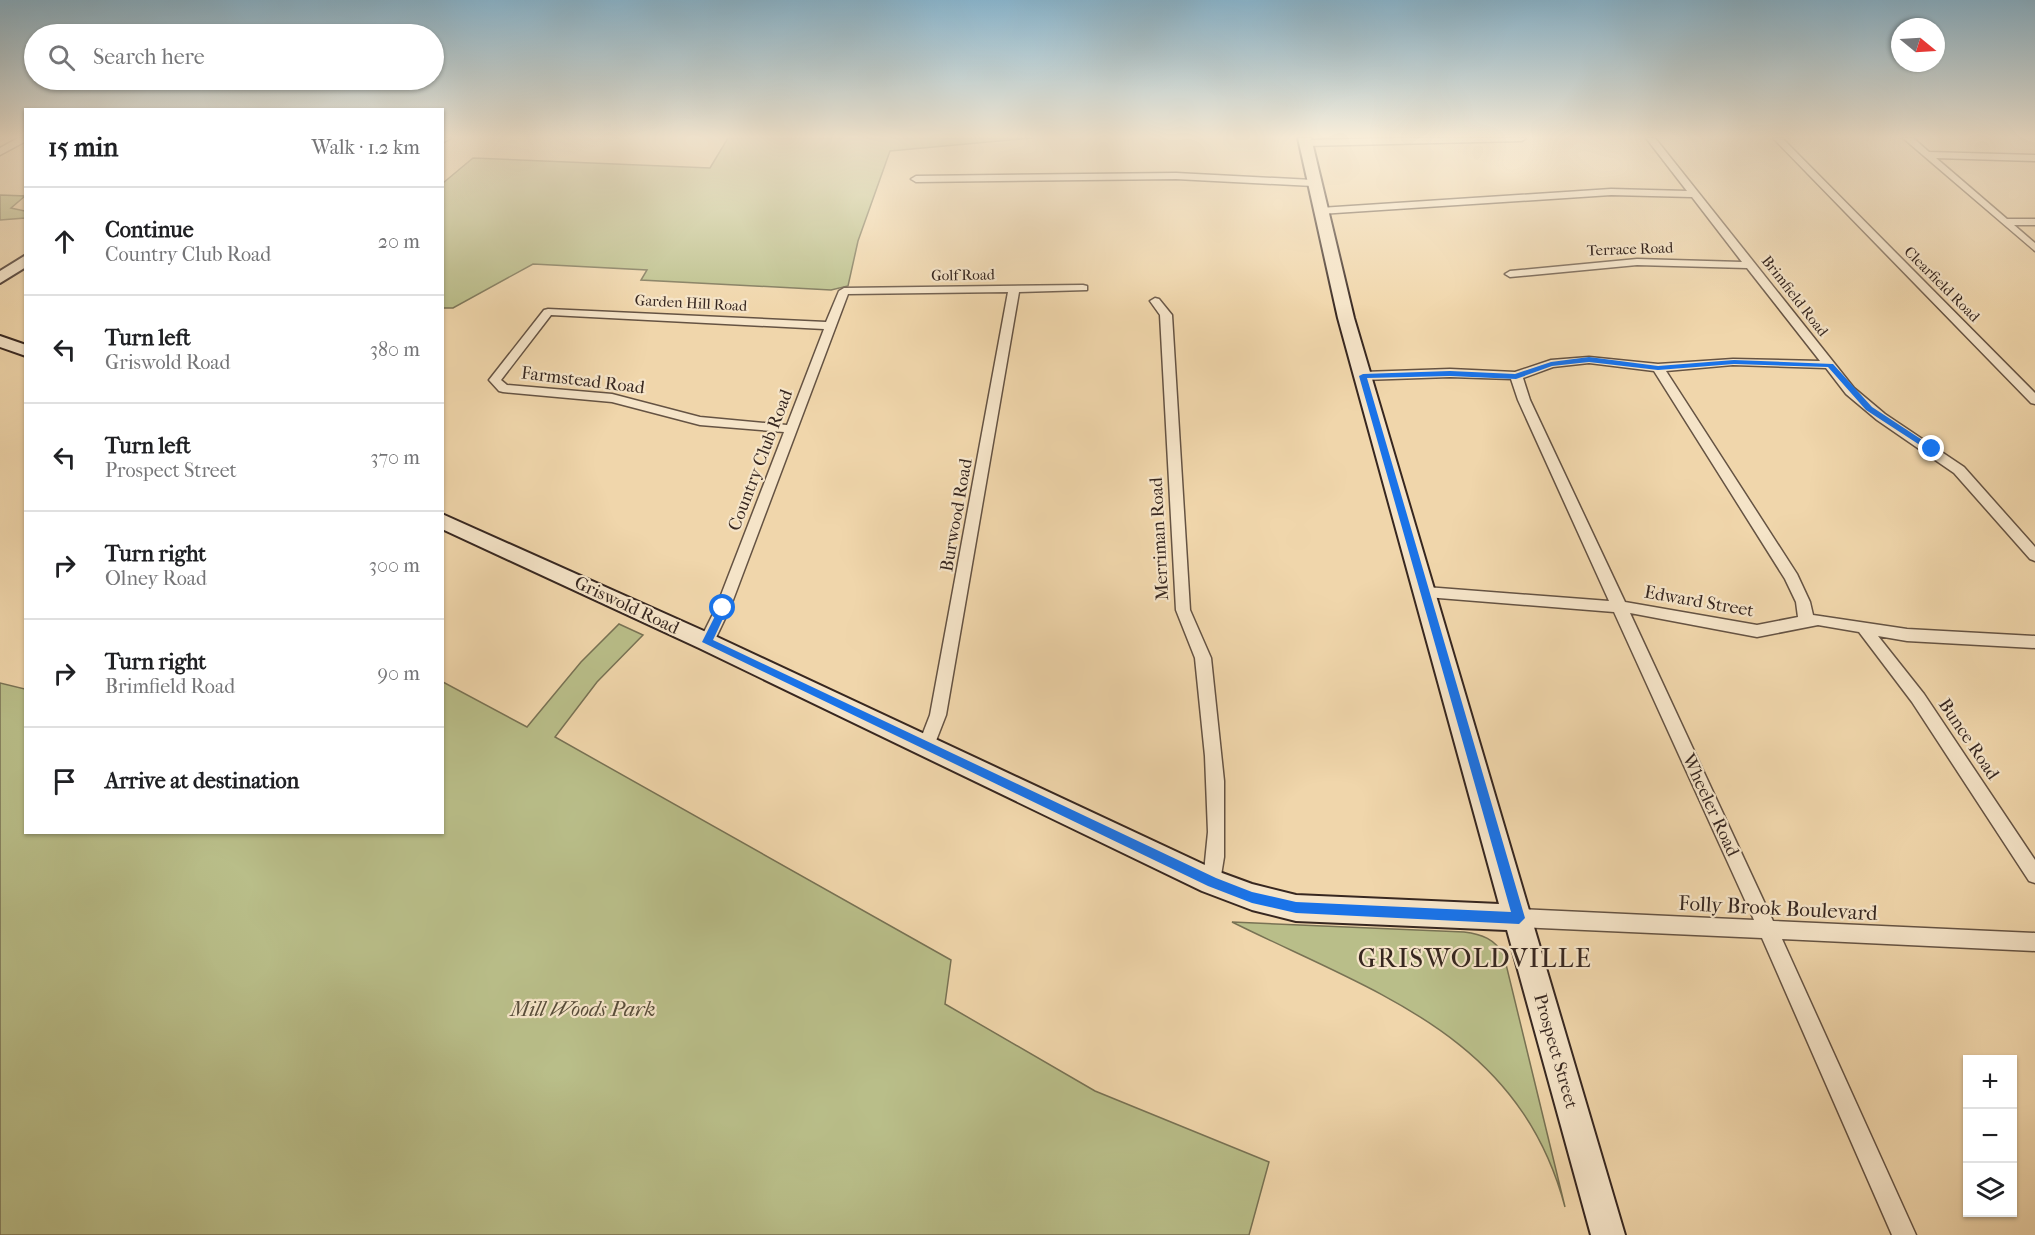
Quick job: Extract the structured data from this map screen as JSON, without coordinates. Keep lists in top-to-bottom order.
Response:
{
  "streets": {
    "main road": ["Griswold Road", "Prospect Street"],
    "street": [
      "Terrace Road",
      "Golf Road",
      "Clearfield Road",
      "Brimfield Road",
      "Garden Hill Road",
      "Farmstead Road",
      "Country Club Road",
      "Burwood Road",
      "Merriman Road",
      "Edward Street",
      "Bunce Road",
      "Wheeler Road",
      "Folly Brook Boulevard"
    ]
  },
  "crossings": [
    ["Terrace Road", "Brimfield Road"],
    ["Golf Road", "Country Club Road"],
    ["Golf Road", "Burwood Road"],
    ["Garden Hill Road", "Farmstead Road"],
    ["Garden Hill Road", "Country Club Road"],
    ["Farmstead Road", "Country Club Road"],
    ["Country Club Road", "Griswold Road"],
    ["Burwood Road", "Griswold Road"],
    ["Merriman Road", "Griswold Road"],
    ["Edward Street", "Bunce Road"],
    ["Edward Street", "Wheeler Road"],
    ["Edward Street", "Prospect Street"],
    ["Griswold Road", "Folly Brook Boulevard"],
    ["Griswold Road", "Prospect Street"],
    ["Wheeler Road", "Folly Brook Boulevard"],
    ["Folly Brook Boulevard", "Prospect Street"]
  ],
  "districts": ["GRISWOLDVILLE"],
  "parks": ["Mill Woods Park"],
  "north": "right",
  "page": {
    "search": "Search here",
    "heading": ["15 min", "Walk · 1.2 km"],
    "list": [
      ["Continue", "Country Club Road", "20 m"],
      ["Turn left", "Griswold Road", "380 m"],
      ["Turn left", "Prospect Street", "370 m"],
      ["Turn right", "Olney Road", "300 m"],
      ["Turn right", "Brimfield Road", "90 m"],
      "Arrive at destination"
    ],
    "map_buttons": ["+", "−"]
  }
}
